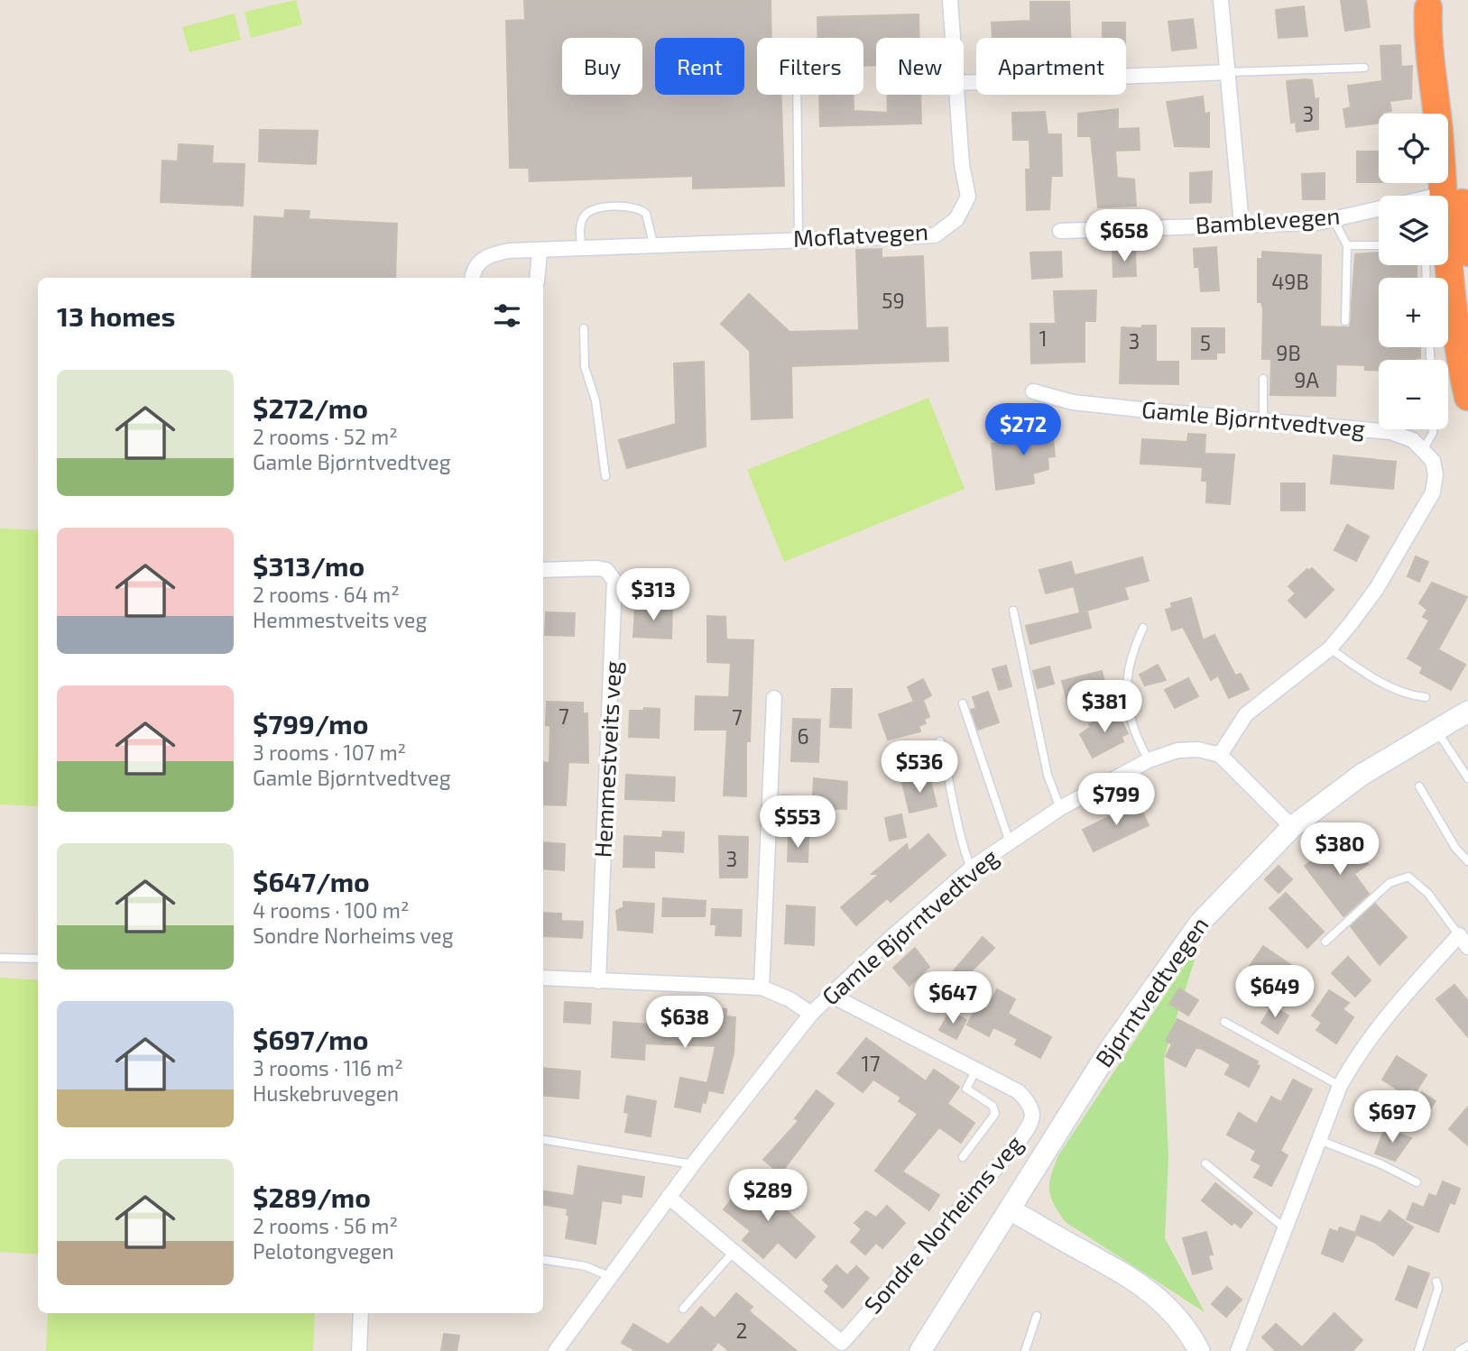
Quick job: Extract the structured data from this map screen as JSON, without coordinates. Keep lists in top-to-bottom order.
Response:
{
  "streets": {
    "main road": ["Bjørntvedtvegen"],
    "street": [
      "Bamblevegen",
      "Moflatvegen",
      "Gamle Bjørntvedtveg",
      "Hemmestveits veg",
      "Sondre Norheims veg"
    ]
  },
  "crossings": [
    ["Gamle Bjørntvedtveg", "Sondre Norheims veg"]
  ],
  "house_numbers": [
    "3",
    "49B",
    "59",
    "1",
    "3",
    "5",
    "9B",
    "9A",
    "7",
    "7",
    "6",
    "3",
    "17",
    "2"
  ],
  "page": {
    "chip": [
      "Buy",
      "Rent",
      "Filters",
      "New",
      "Apartment"
    ],
    "map_buttons": ["+", "−"],
    "price": [
      "$658",
      "$272",
      "$313",
      "$381",
      "$536",
      "$799",
      "$553",
      "$380",
      "$649",
      "$647",
      "$638",
      "$697",
      "$289"
    ],
    "heading": "13 homes",
    "list": [
      {
        "name": "$272/mo",
        "note": "2 rooms · 52 m² · Gamle Bjørntvedtveg"
      },
      {
        "name": "$313/mo",
        "note": "2 rooms · 64 m² · Hemmestveits veg"
      },
      {
        "name": "$799/mo",
        "note": "3 rooms · 107 m² · Gamle Bjørntvedtveg"
      },
      {
        "name": "$647/mo",
        "note": "4 rooms · 100 m² · Sondre Norheims veg"
      },
      {
        "name": "$697/mo",
        "note": "3 rooms · 116 m² · Huskebruvegen"
      },
      {
        "name": "$289/mo",
        "note": "2 rooms · 56 m² · Pelotongvegen"
      }
    ]
  }
}
